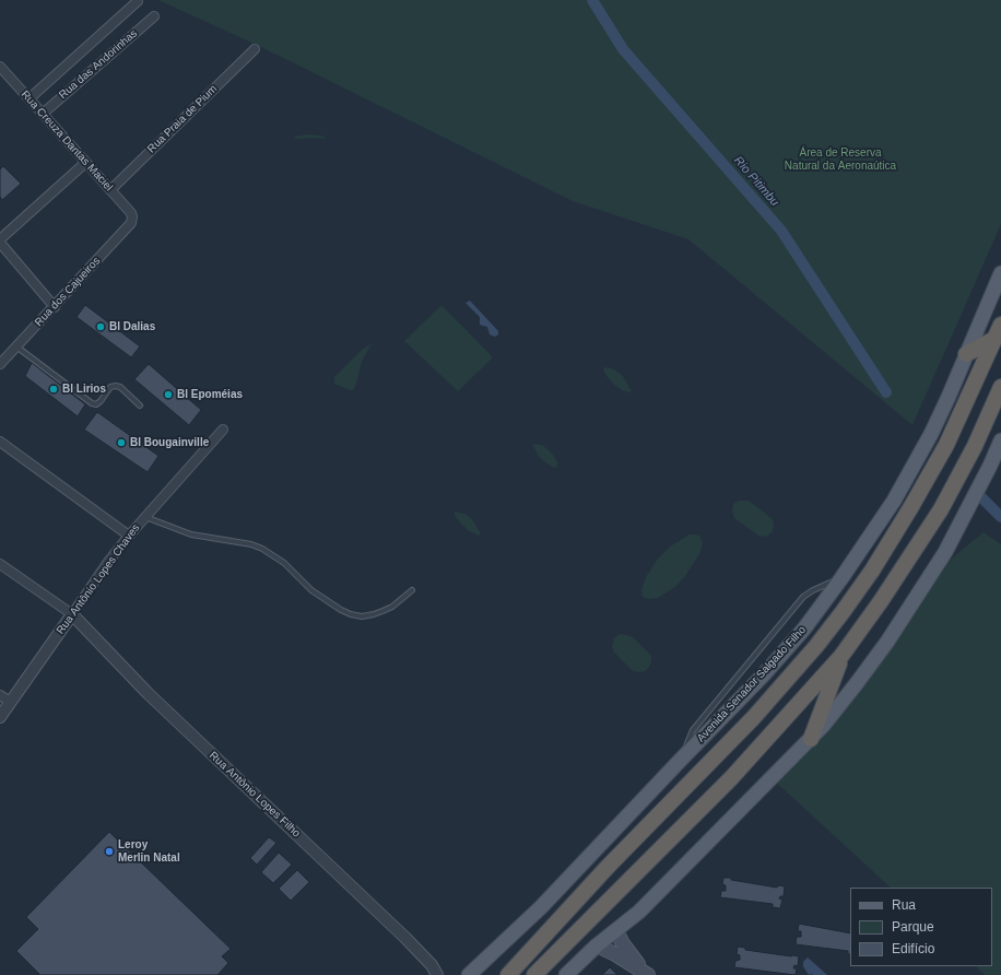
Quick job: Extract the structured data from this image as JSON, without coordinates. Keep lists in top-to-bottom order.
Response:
{
  "streets": {
    "highway": ["Avenida Senador Salgado Filho"],
    "street": [
      "Rua das Andorinhas",
      "Rua Praia de Pium",
      "Rua Creuza Dantas Maciel",
      "Rua dos Cajueiros",
      "Rua Antônio Lopes Chaves",
      "Rua Antônio Lopes Filho"
    ]
  },
  "crossings": [
    ["Rua das Andorinhas", "Rua Creuza Dantas Maciel"],
    ["Rua Praia de Pium", "Rua Creuza Dantas Maciel"],
    ["Rua Creuza Dantas Maciel", "Rua dos Cajueiros"],
    ["Rua Antônio Lopes Chaves", "Rua Antônio Lopes Filho"]
  ],
  "water": ["Rio Pitimbu"],
  "parks": ["Área de Reserva Natural da Aeronaútica"],
  "places": [
    "Bl Dalias",
    "Bl Lirios",
    "Bl Epoméias",
    "Bl Bougainville",
    "Leroy Merlin Natal"
  ],
  "legend": ["Rua", "Parque", "Edifício"]
}
